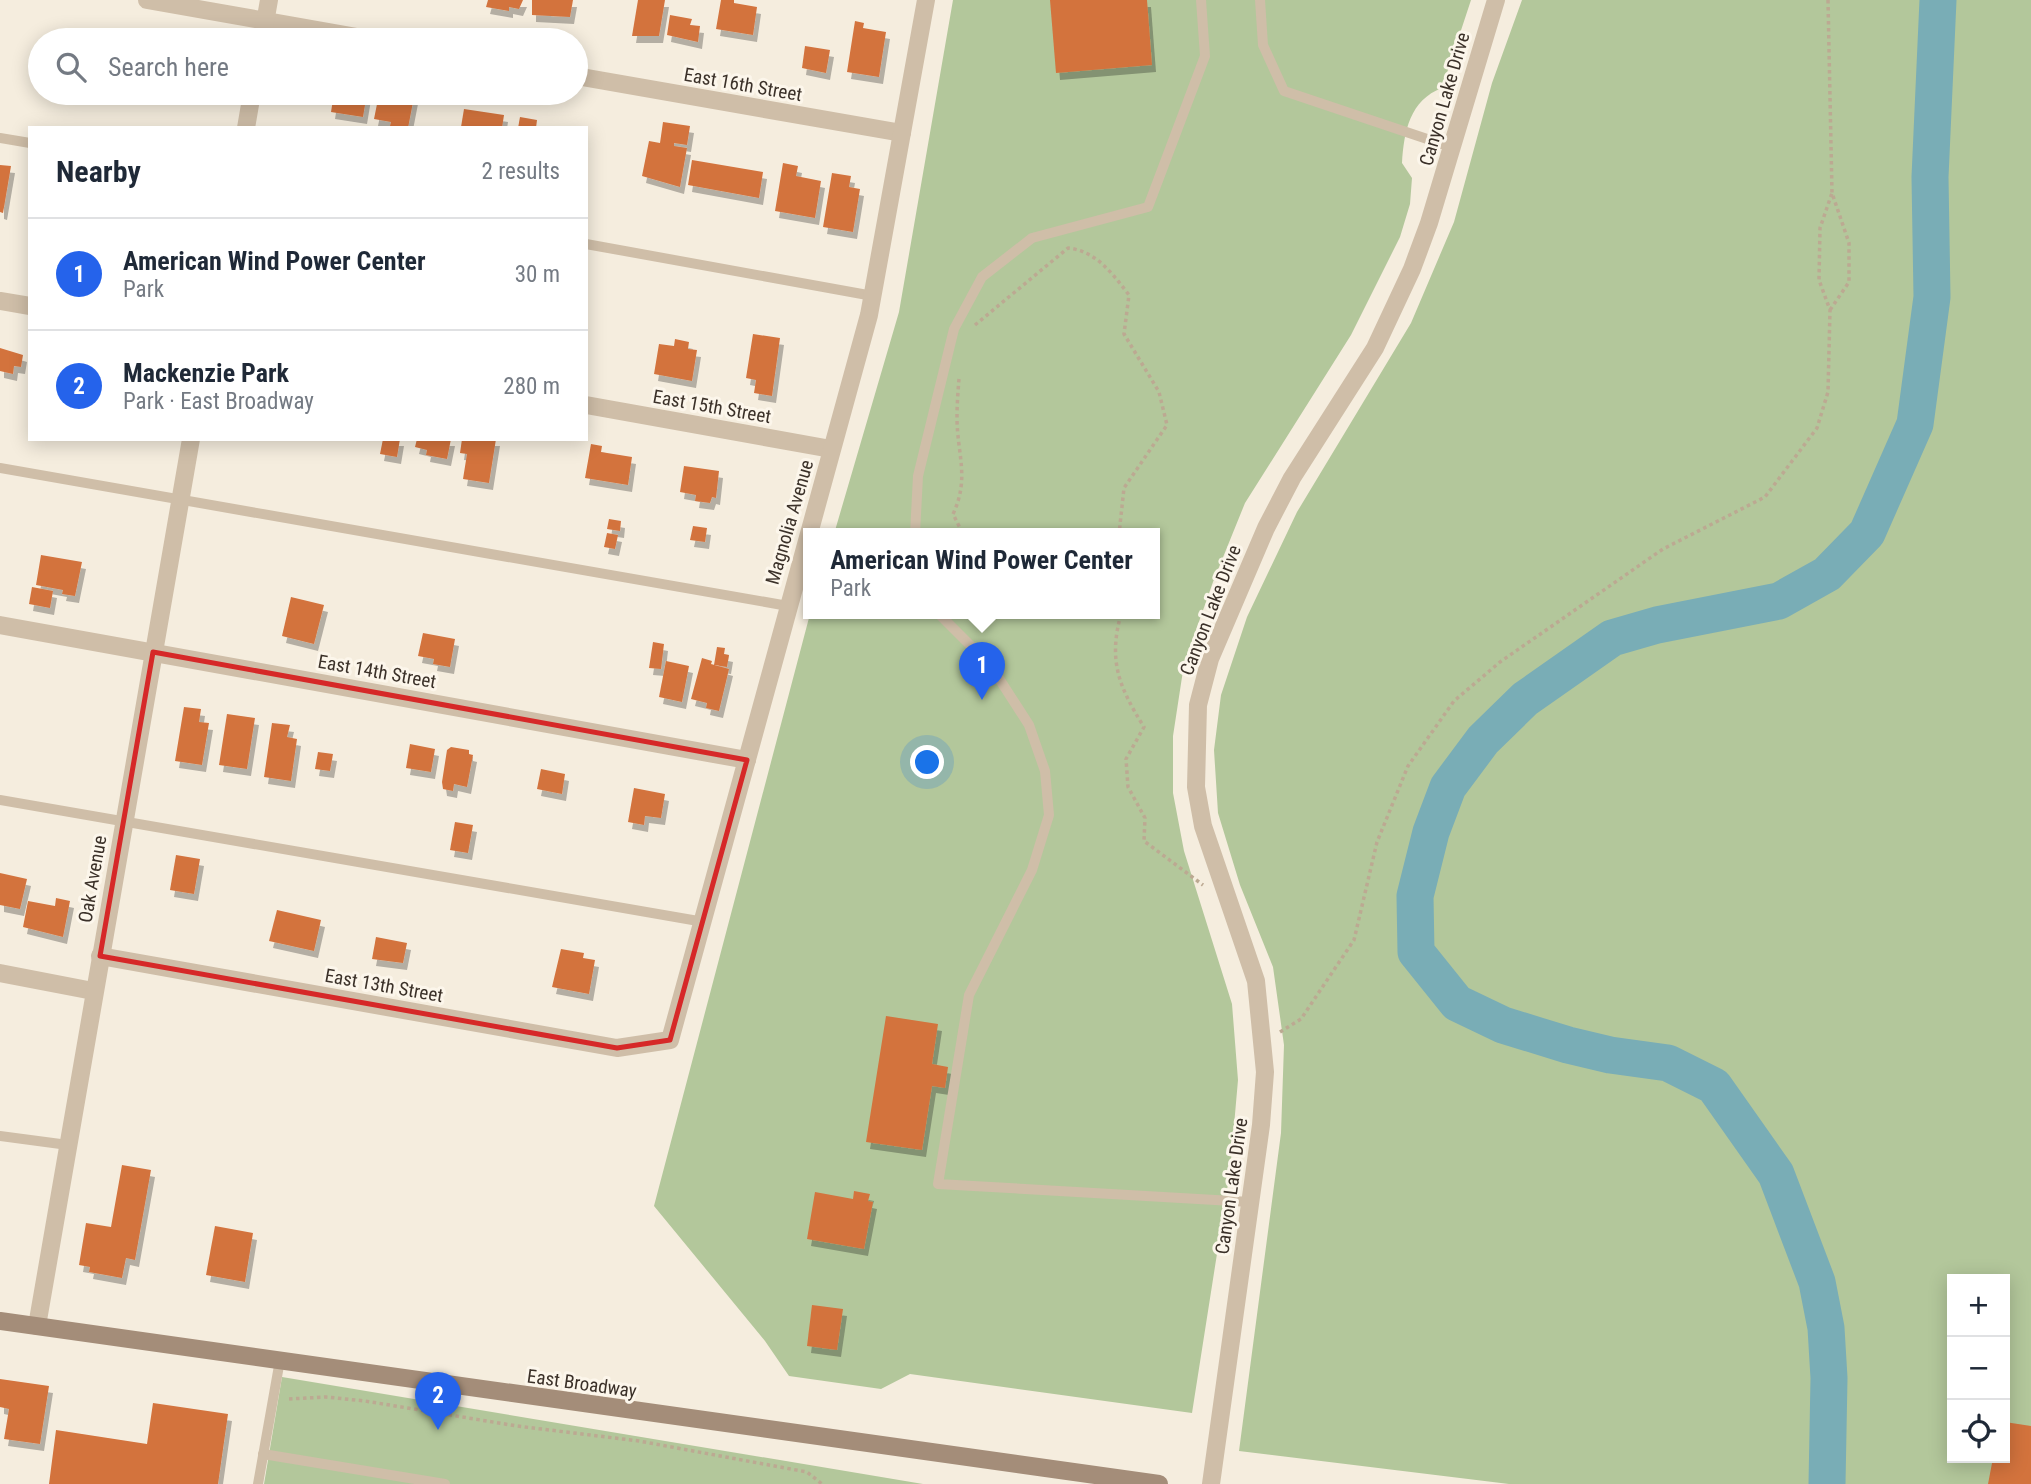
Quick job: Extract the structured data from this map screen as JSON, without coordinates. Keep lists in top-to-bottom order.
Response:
{
  "streets": {
    "main road": ["East Broadway"],
    "street": [
      "East 16th Street",
      "Canyon Lake Drive",
      "East 15th Street",
      "Magnolia Avenue",
      "East 14th Street",
      "Oak Avenue",
      "East 13th Street"
    ]
  },
  "crossings": [
    ["East 16th Street", "Magnolia Avenue"],
    ["East 15th Street", "Magnolia Avenue"],
    ["Magnolia Avenue", "East 14th Street"],
    ["Magnolia Avenue", "East 13th Street"],
    ["East 14th Street", "Oak Avenue"],
    ["Oak Avenue", "East 13th Street"],
    ["Oak Avenue", "East Broadway"]
  ],
  "page": {
    "search": "Search here",
    "heading": ["Nearby", "2 results"],
    "list": [
      {
        "mark": "1",
        "name": "American Wind Power Center",
        "note": "Park",
        "value": "30 m"
      },
      {
        "mark": "2",
        "name": "Mackenzie Park",
        "note": "Park · East Broadway",
        "value": "280 m"
      }
    ],
    "popup": ["American Wind Power Center", "Park"],
    "pins": ["1", "2"],
    "map_buttons": ["+", "−"]
  }
}
